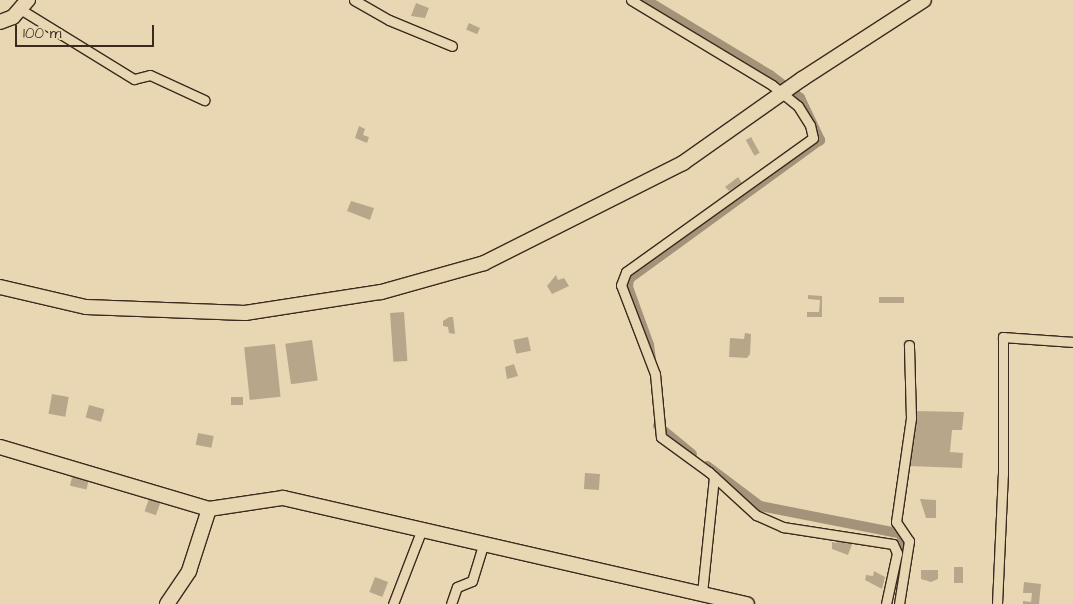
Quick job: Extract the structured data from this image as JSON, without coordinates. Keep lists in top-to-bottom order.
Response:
{
  "scale_bar": "100 m"
}
